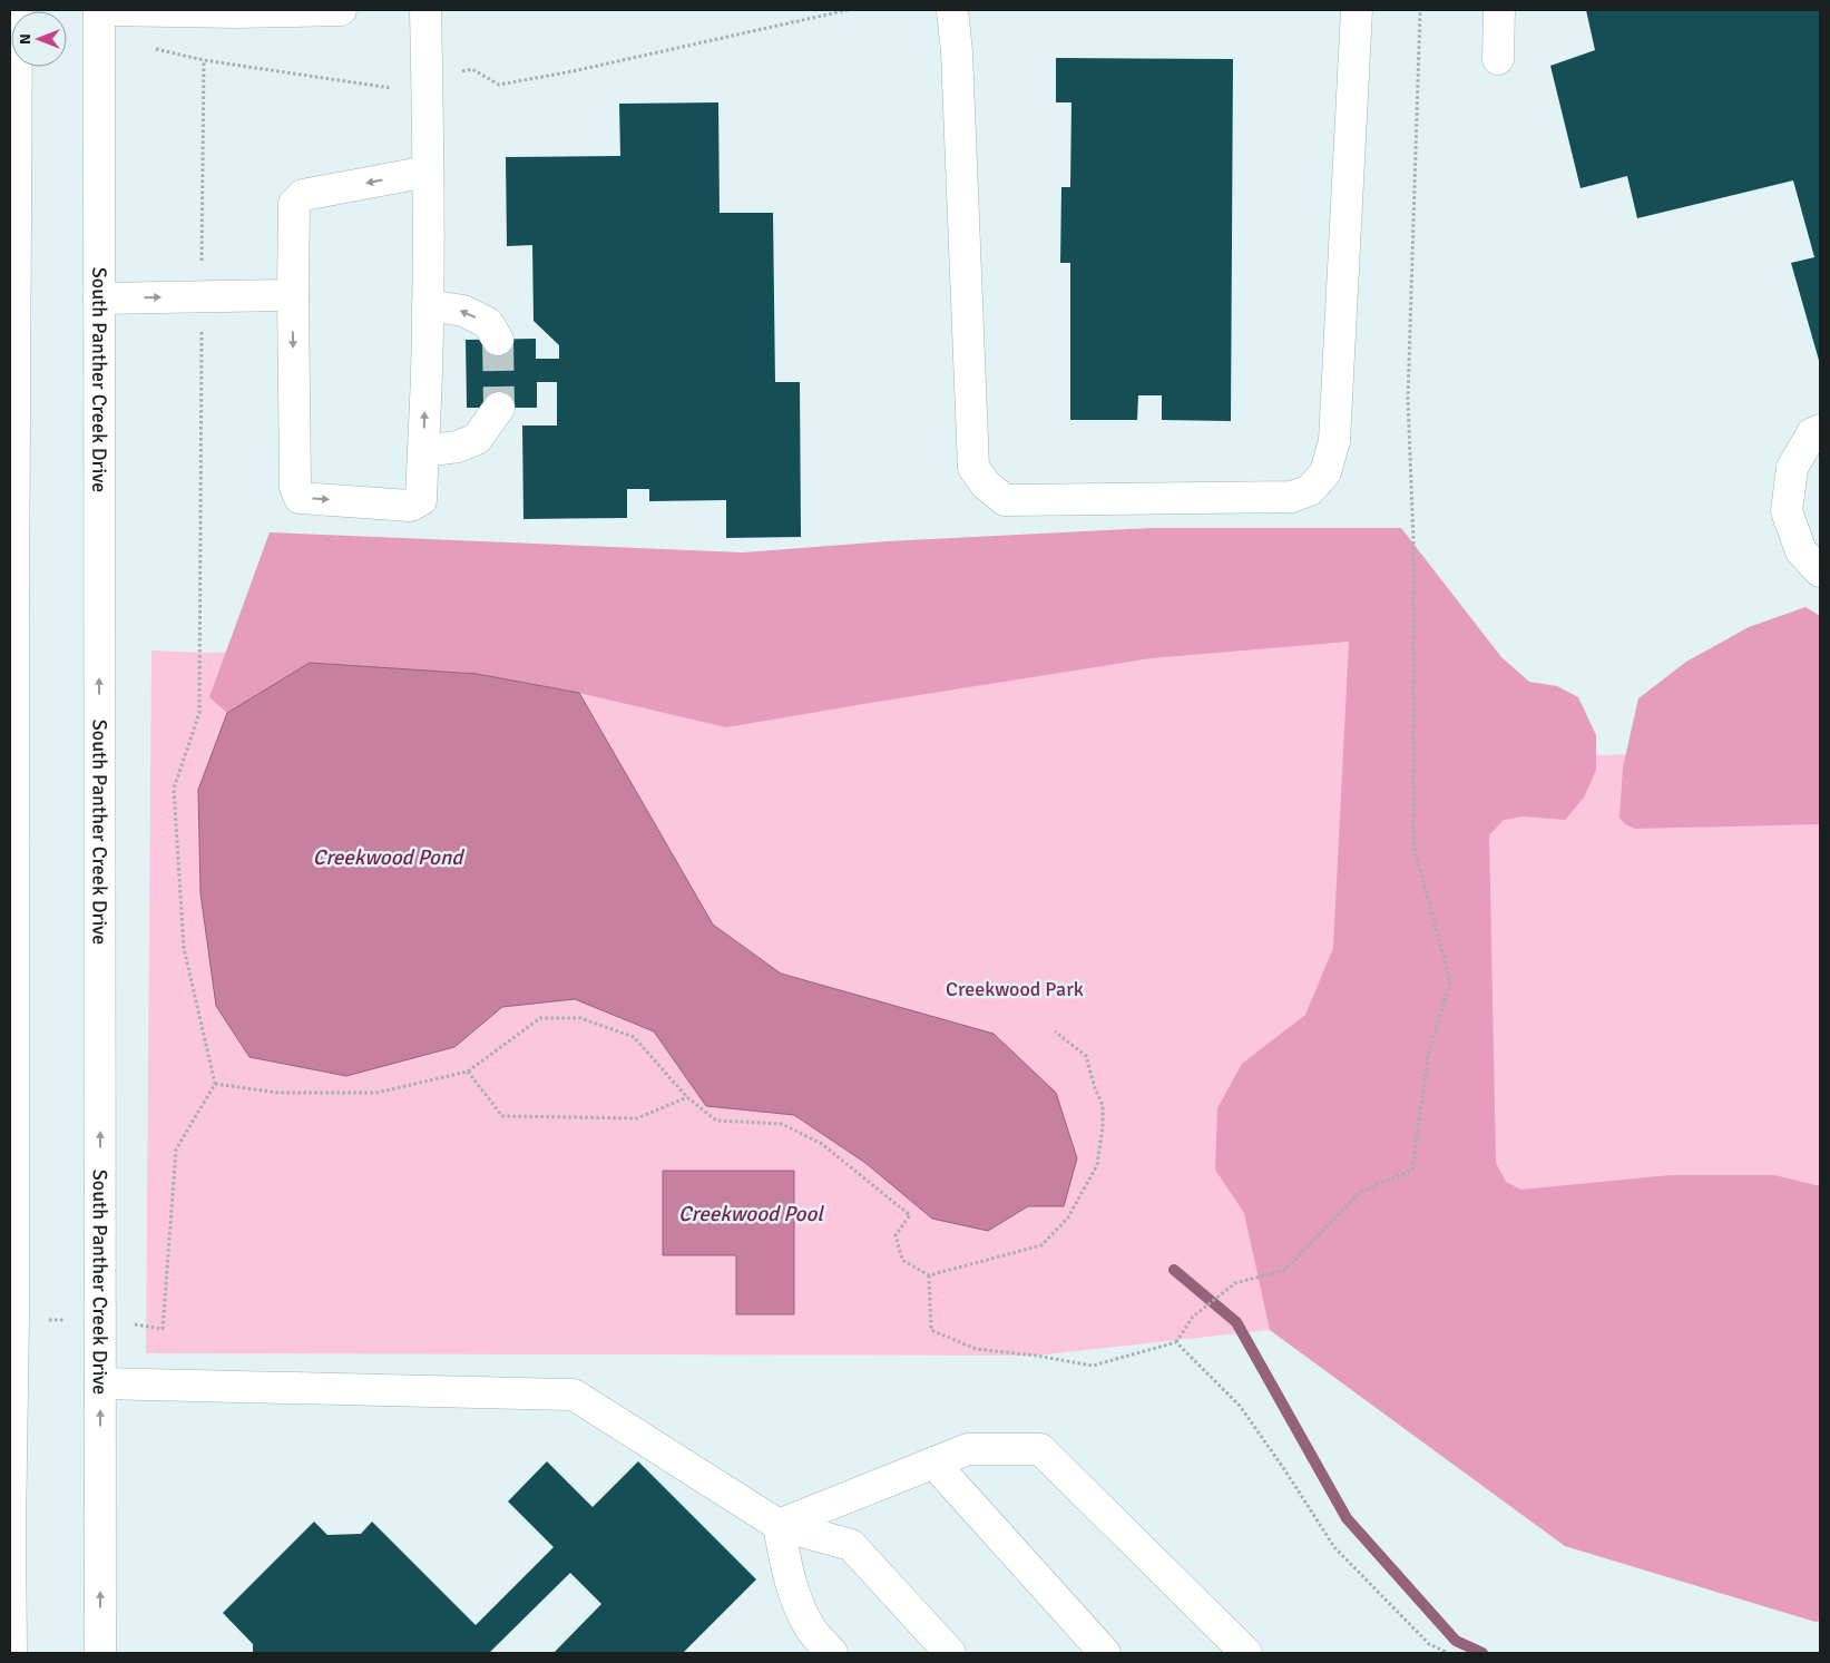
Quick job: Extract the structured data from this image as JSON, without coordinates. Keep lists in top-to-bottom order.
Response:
{
  "streets": {
    "street": ["South Panther Creek Drive"]
  },
  "water": ["Creekwood Pond", "Creekwood Pool"],
  "parks": ["Creekwood Park"],
  "north": "left"
}
